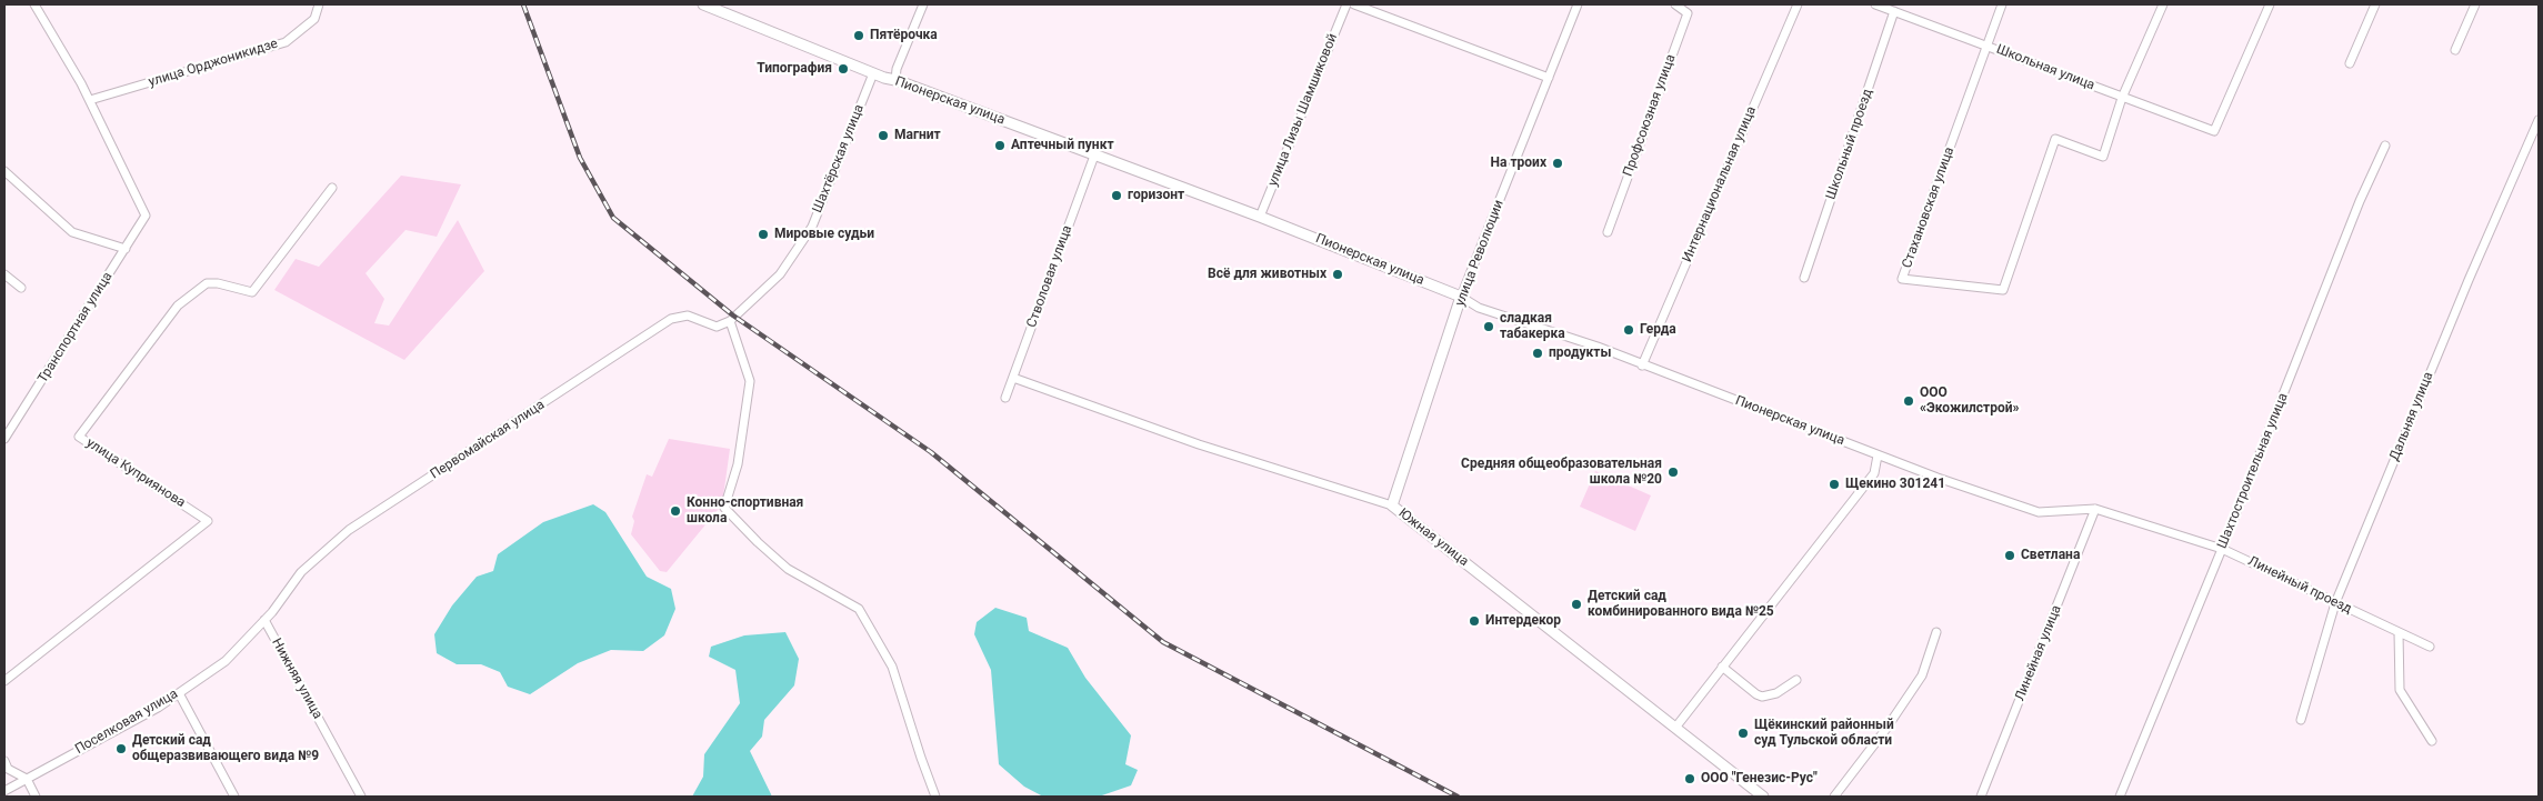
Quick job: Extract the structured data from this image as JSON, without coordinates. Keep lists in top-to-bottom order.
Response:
{
  "streets": {
    "street": [
      "улица Орджоникидзе",
      "Школьная улица",
      "Пионерская улица",
      "улица Лизы Шамшиковой",
      "Профсоюзная улица",
      "Школьный проезд",
      "Шахтёрская улица",
      "Интернациональная улица",
      "Стахановская улица",
      "улица Революции",
      "Стволовая улица",
      "Транспортная улица",
      "Дальняя улица",
      "Первомайская улица",
      "Шахтостроительная улица",
      "улица Куприянова",
      "Южная улица",
      "Линейный проезд",
      "Линейная улица",
      "Нижняя улица",
      "Поселковая улица"
    ]
  },
  "crossings": [
    ["улица Орджоникидзе", "Транспортная улица"],
    ["Школьная улица", "Школьный проезд"],
    ["Школьная улица", "Стахановская улица"],
    ["Пионерская улица", "улица Лизы Шамшиковой"],
    ["Пионерская улица", "Шахтёрская улица"],
    ["Пионерская улица", "Интернациональная улица"],
    ["Пионерская улица", "улица Революции"],
    ["Пионерская улица", "Стволовая улица"],
    ["Пионерская улица", "Линейный проезд"],
    ["Шахтёрская улица", "Первомайская улица"],
    ["улица Революции", "Южная улица"],
    ["Стволовая улица", "Южная улица"],
    ["Дальняя улица", "Линейный проезд"],
    ["Первомайская улица", "Нижняя улица"],
    ["Первомайская улица", "Поселковая улица"],
    ["Шахтостроительная улица", "Линейный проезд"],
    ["Линейный проезд", "Линейная улица"],
    ["Нижняя улица", "Поселковая улица"]
  ],
  "places": [
    "Пятёрочка",
    "Типография",
    "Магнит",
    "Аптечный пункт",
    "На троих",
    "горизонт",
    "Мировые судьи",
    "Всё для животных",
    "сладкая табакерка",
    "Герда",
    "продукты",
    "ООО «Экожилстрой»",
    "Средняя общеобразовательная школа №20",
    "Щекино 301241",
    "Конно-спортивная школа",
    "Светлана",
    "Детский сад комбинированного вида №25",
    "Интердекор",
    "Щёкинский районный суд Тульской области",
    "Детский сад общеразвивающего вида №9",
    "ООО \"Генезис-Рус\""
  ]
}
